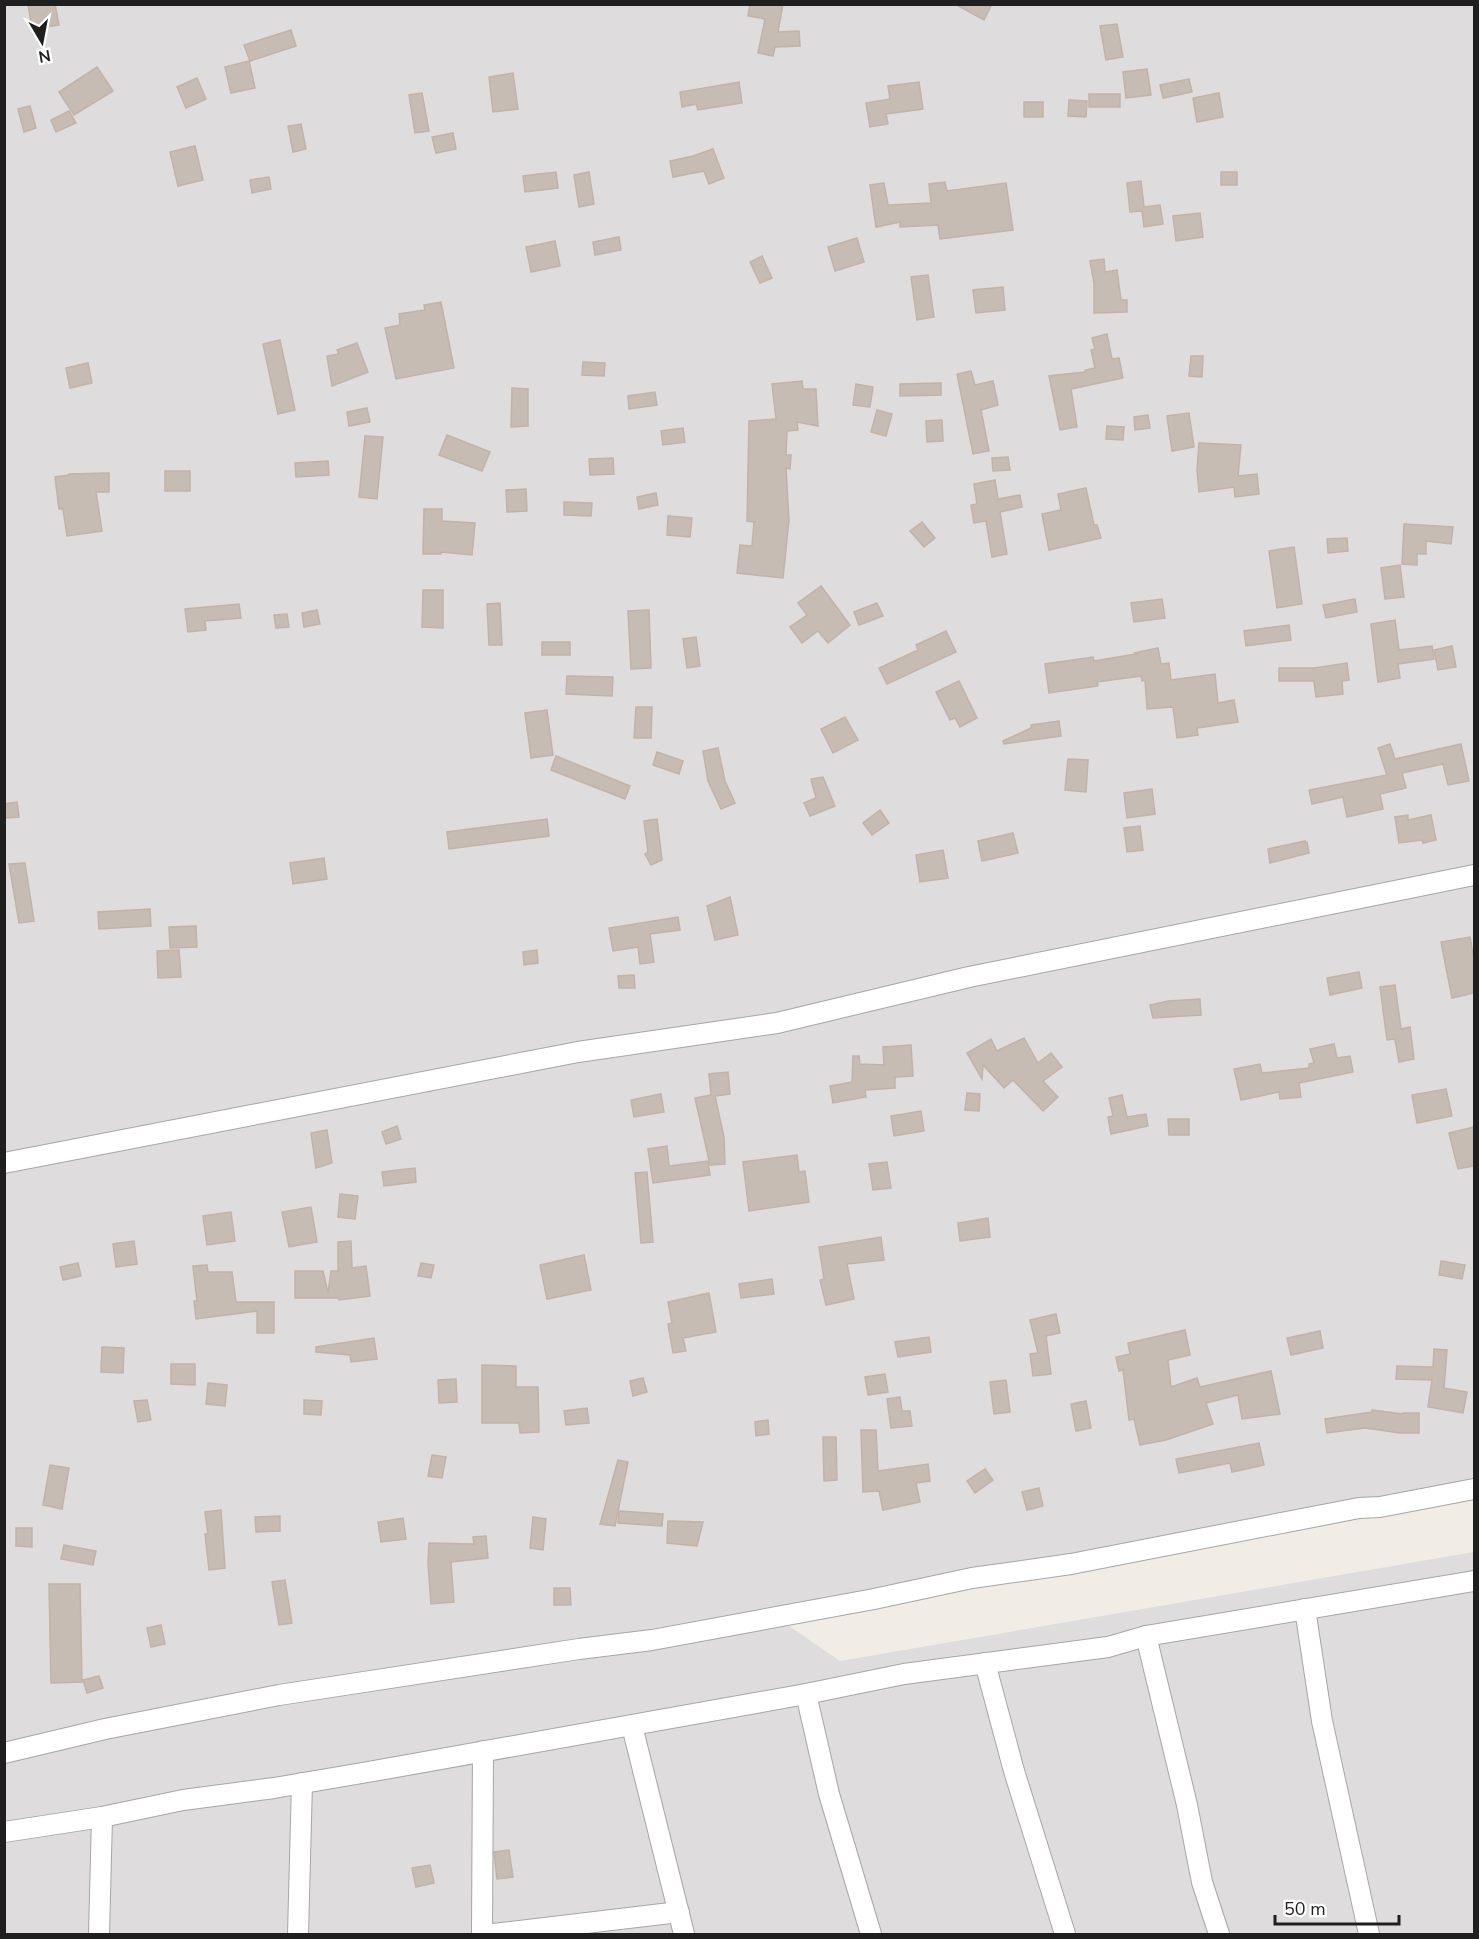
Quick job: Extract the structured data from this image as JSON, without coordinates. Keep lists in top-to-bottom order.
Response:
{
  "scale_bar": "50 m",
  "north": "bottom"
}
